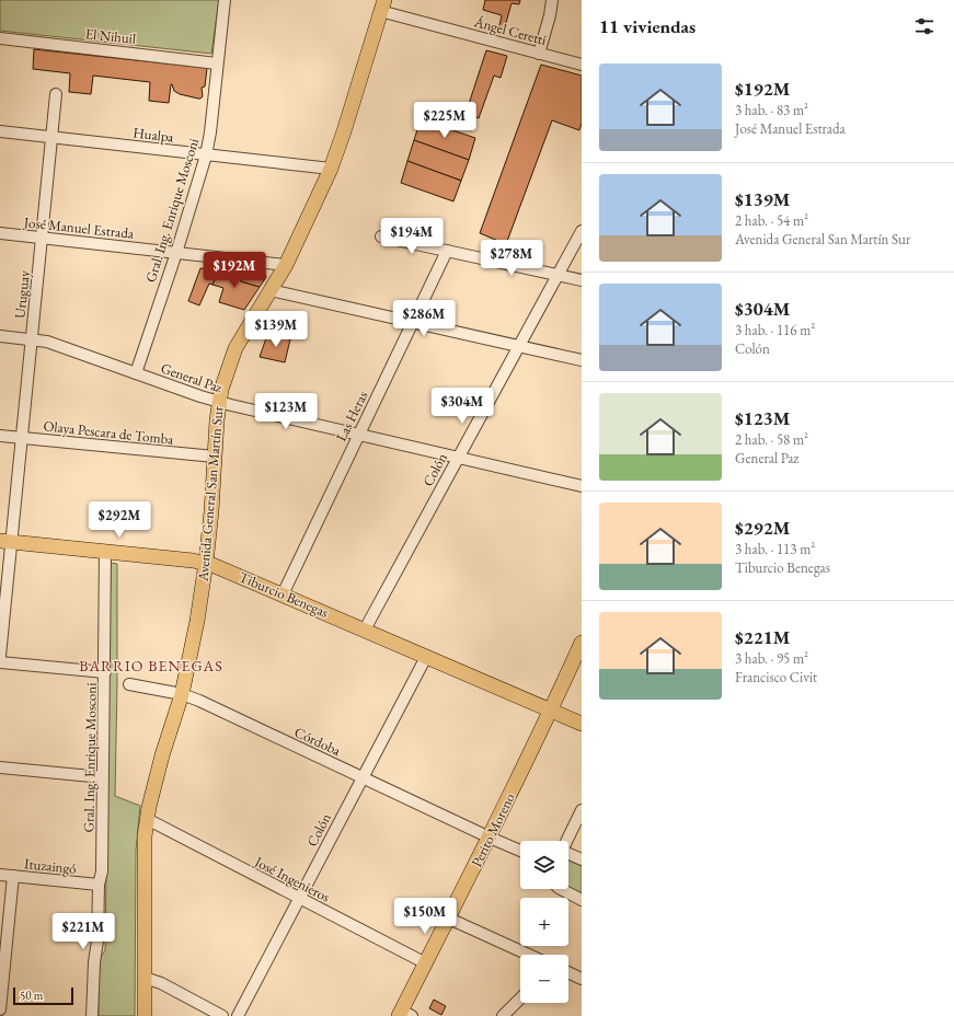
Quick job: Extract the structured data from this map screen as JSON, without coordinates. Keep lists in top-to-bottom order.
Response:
{
  "streets": {
    "main road": ["Avenida General San Martín Sur", "Tiburcio Benegas", "Perito Moreno"],
    "street": [
      "Ángel Ceretti",
      "El Nihuil",
      "Hualpa",
      "Gral. Ing. Enrique Mosconi",
      "José Manuel Estrada",
      "Uruguay",
      "General Paz",
      "Las Heras",
      "Olaya Pescara de Tomba",
      "Colón",
      "Córdoba",
      "Ituzaingó",
      "José Ingenieros"
    ]
  },
  "crossings": [
    ["Ángel Ceretti", "Avenida General San Martín Sur"],
    ["El Nihuil", "Gral. Ing. Enrique Mosconi"],
    ["Hualpa", "Gral. Ing. Enrique Mosconi"],
    ["Hualpa", "Uruguay"],
    ["Hualpa", "Avenida General San Martín Sur"],
    ["Gral. Ing. Enrique Mosconi", "José Manuel Estrada"],
    ["Gral. Ing. Enrique Mosconi", "General Paz"],
    ["Gral. Ing. Enrique Mosconi", "Tiburcio Benegas"],
    ["Gral. Ing. Enrique Mosconi", "Ituzaingó"],
    ["José Manuel Estrada", "Uruguay"],
    ["José Manuel Estrada", "Avenida General San Martín Sur"],
    ["Uruguay", "General Paz"],
    ["Uruguay", "Olaya Pescara de Tomba"],
    ["Uruguay", "Tiburcio Benegas"],
    ["General Paz", "Las Heras"],
    ["General Paz", "Colón"],
    ["General Paz", "Avenida General San Martín Sur"],
    ["Las Heras", "Tiburcio Benegas"],
    ["Olaya Pescara de Tomba", "Avenida General San Martín Sur"],
    ["Colón", "Tiburcio Benegas"],
    ["Colón", "Córdoba"],
    ["Colón", "José Ingenieros"],
    ["Avenida General San Martín Sur", "Tiburcio Benegas"],
    ["Avenida General San Martín Sur", "Córdoba"],
    ["Avenida General San Martín Sur", "José Ingenieros"],
    ["Tiburcio Benegas", "Perito Moreno"],
    ["Córdoba", "Perito Moreno"],
    ["Perito Moreno", "José Ingenieros"]
  ],
  "districts": ["BARRIO BENEGAS"],
  "scale_bar": "50 m",
  "page": {
    "heading": "11 viviendas",
    "list": [
      {
        "name": "$192M",
        "note": "3 hab. · 83 m² · José Manuel Estrada"
      },
      {
        "name": "$139M",
        "note": "2 hab. · 54 m² · Avenida General San Martín Sur"
      },
      {
        "name": "$304M",
        "note": "3 hab. · 116 m² · Colón"
      },
      {
        "name": "$123M",
        "note": "2 hab. · 58 m² · General Paz"
      },
      {
        "name": "$292M",
        "note": "3 hab. · 113 m² · Tiburcio Benegas"
      },
      {
        "name": "$221M",
        "note": "3 hab. · 95 m² · Francisco Civit"
      }
    ],
    "price": [
      "$225M",
      "$194M",
      "$278M",
      "$192M",
      "$286M",
      "$139M",
      "$304M",
      "$123M",
      "$292M",
      "$150M",
      "$221M"
    ],
    "map_buttons": ["+", "−"],
    "scale": "50 m"
  }
}
